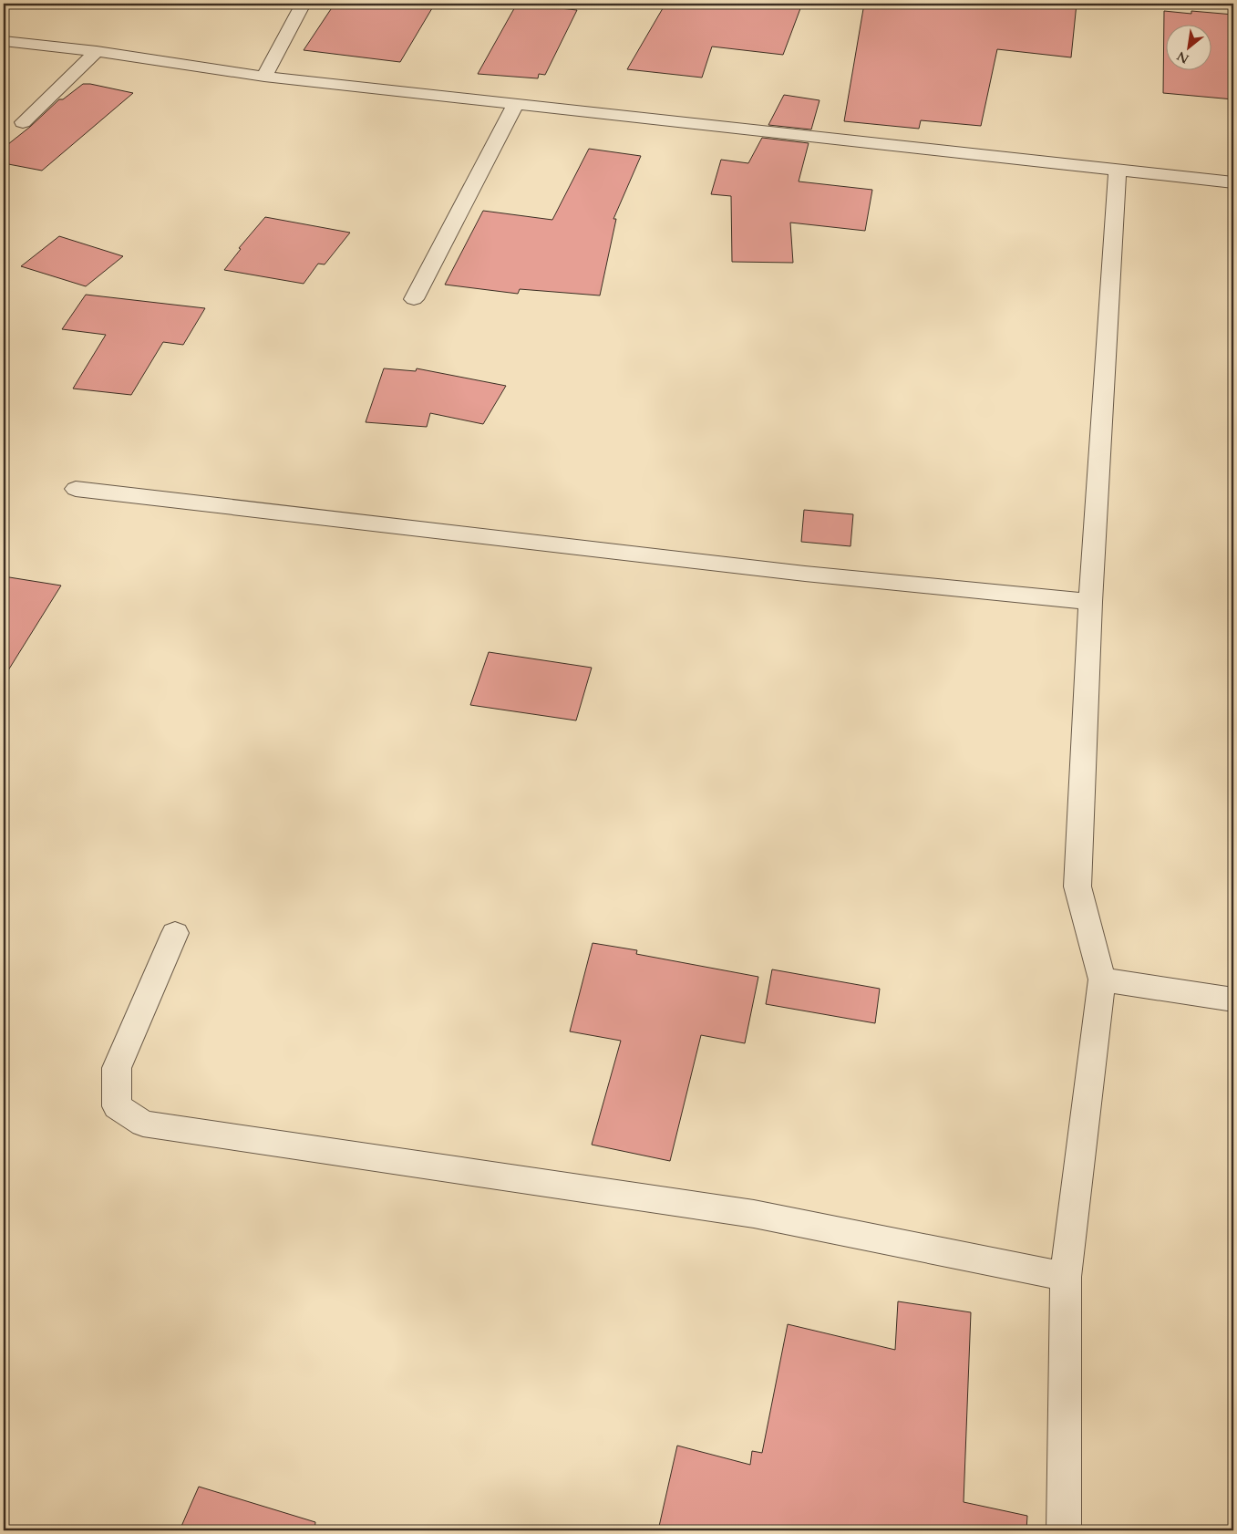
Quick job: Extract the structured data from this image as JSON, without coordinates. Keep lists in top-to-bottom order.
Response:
{
  "north": "bottom left"
}
